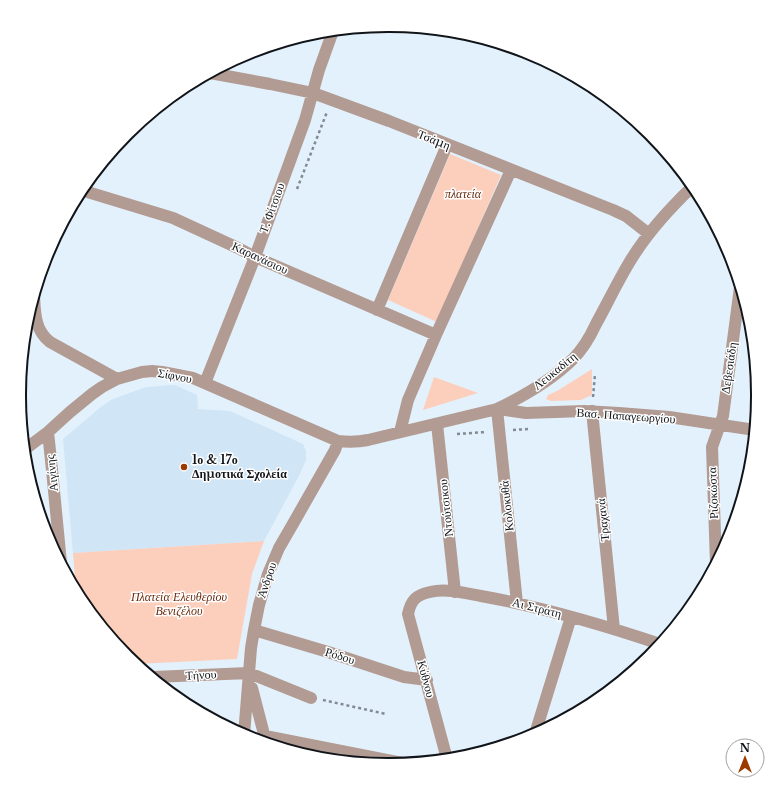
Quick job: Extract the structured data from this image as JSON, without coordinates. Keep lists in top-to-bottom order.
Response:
{
  "streets": {
    "street": [
      "Τσάμη",
      "Τ. Φίτσιου",
      "Καρανάσιου",
      "Δεβεσιάδη",
      "Λευκαδίτη",
      "Σίφνου",
      "Βασ. Παπαγεωργίου",
      "Αιγίνης",
      "Ριζοκώστα",
      "Κολοκυθά",
      "Ντούτσικου",
      "Τραχανά",
      "Άνδρου",
      "Αι Στράτη",
      "Ρόδου",
      "Τήνου",
      "Κύθνου"
    ]
  },
  "crossings": [
    ["Τσάμη", "Τ. Φίτσιου"],
    ["Τσάμη", "Λευκαδίτη"],
    ["Τ. Φίτσιου", "Καρανάσιου"],
    ["Τ. Φίτσιου", "Σίφνου"],
    ["Δεβεσιάδη", "Βασ. Παπαγεωργίου"],
    ["Δεβεσιάδη", "Ριζοκώστα"],
    ["Λευκαδίτη", "Σίφνου"],
    ["Λευκαδίτη", "Βασ. Παπαγεωργίου"],
    ["Λευκαδίτη", "Κολοκυθά"],
    ["Λευκαδίτη", "Ντούτσικου"],
    ["Λευκαδίτη", "Άνδρου"],
    ["Σίφνου", "Αιγίνης"],
    ["Σίφνου", "Άνδρου"],
    ["Βασ. Παπαγεωργίου", "Ριζοκώστα"],
    ["Βασ. Παπαγεωργίου", "Κολοκυθά"],
    ["Βασ. Παπαγεωργίου", "Τραχανά"],
    ["Κολοκυθά", "Αι Στράτη"],
    ["Ντούτσικου", "Αι Στράτη"],
    ["Τραχανά", "Αι Στράτη"],
    ["Άνδρου", "Ρόδου"],
    ["Άνδρου", "Τήνου"],
    ["Αι Στράτη", "Κύθνου"],
    ["Ρόδου", "Κύθνου"]
  ],
  "parks": ["πλατεία", "Πλατεία Ελευθερίου Βενιζέλου"],
  "places": ["1ο & 17ο Δημοτικά Σχολεία"],
  "north": "top"
}
